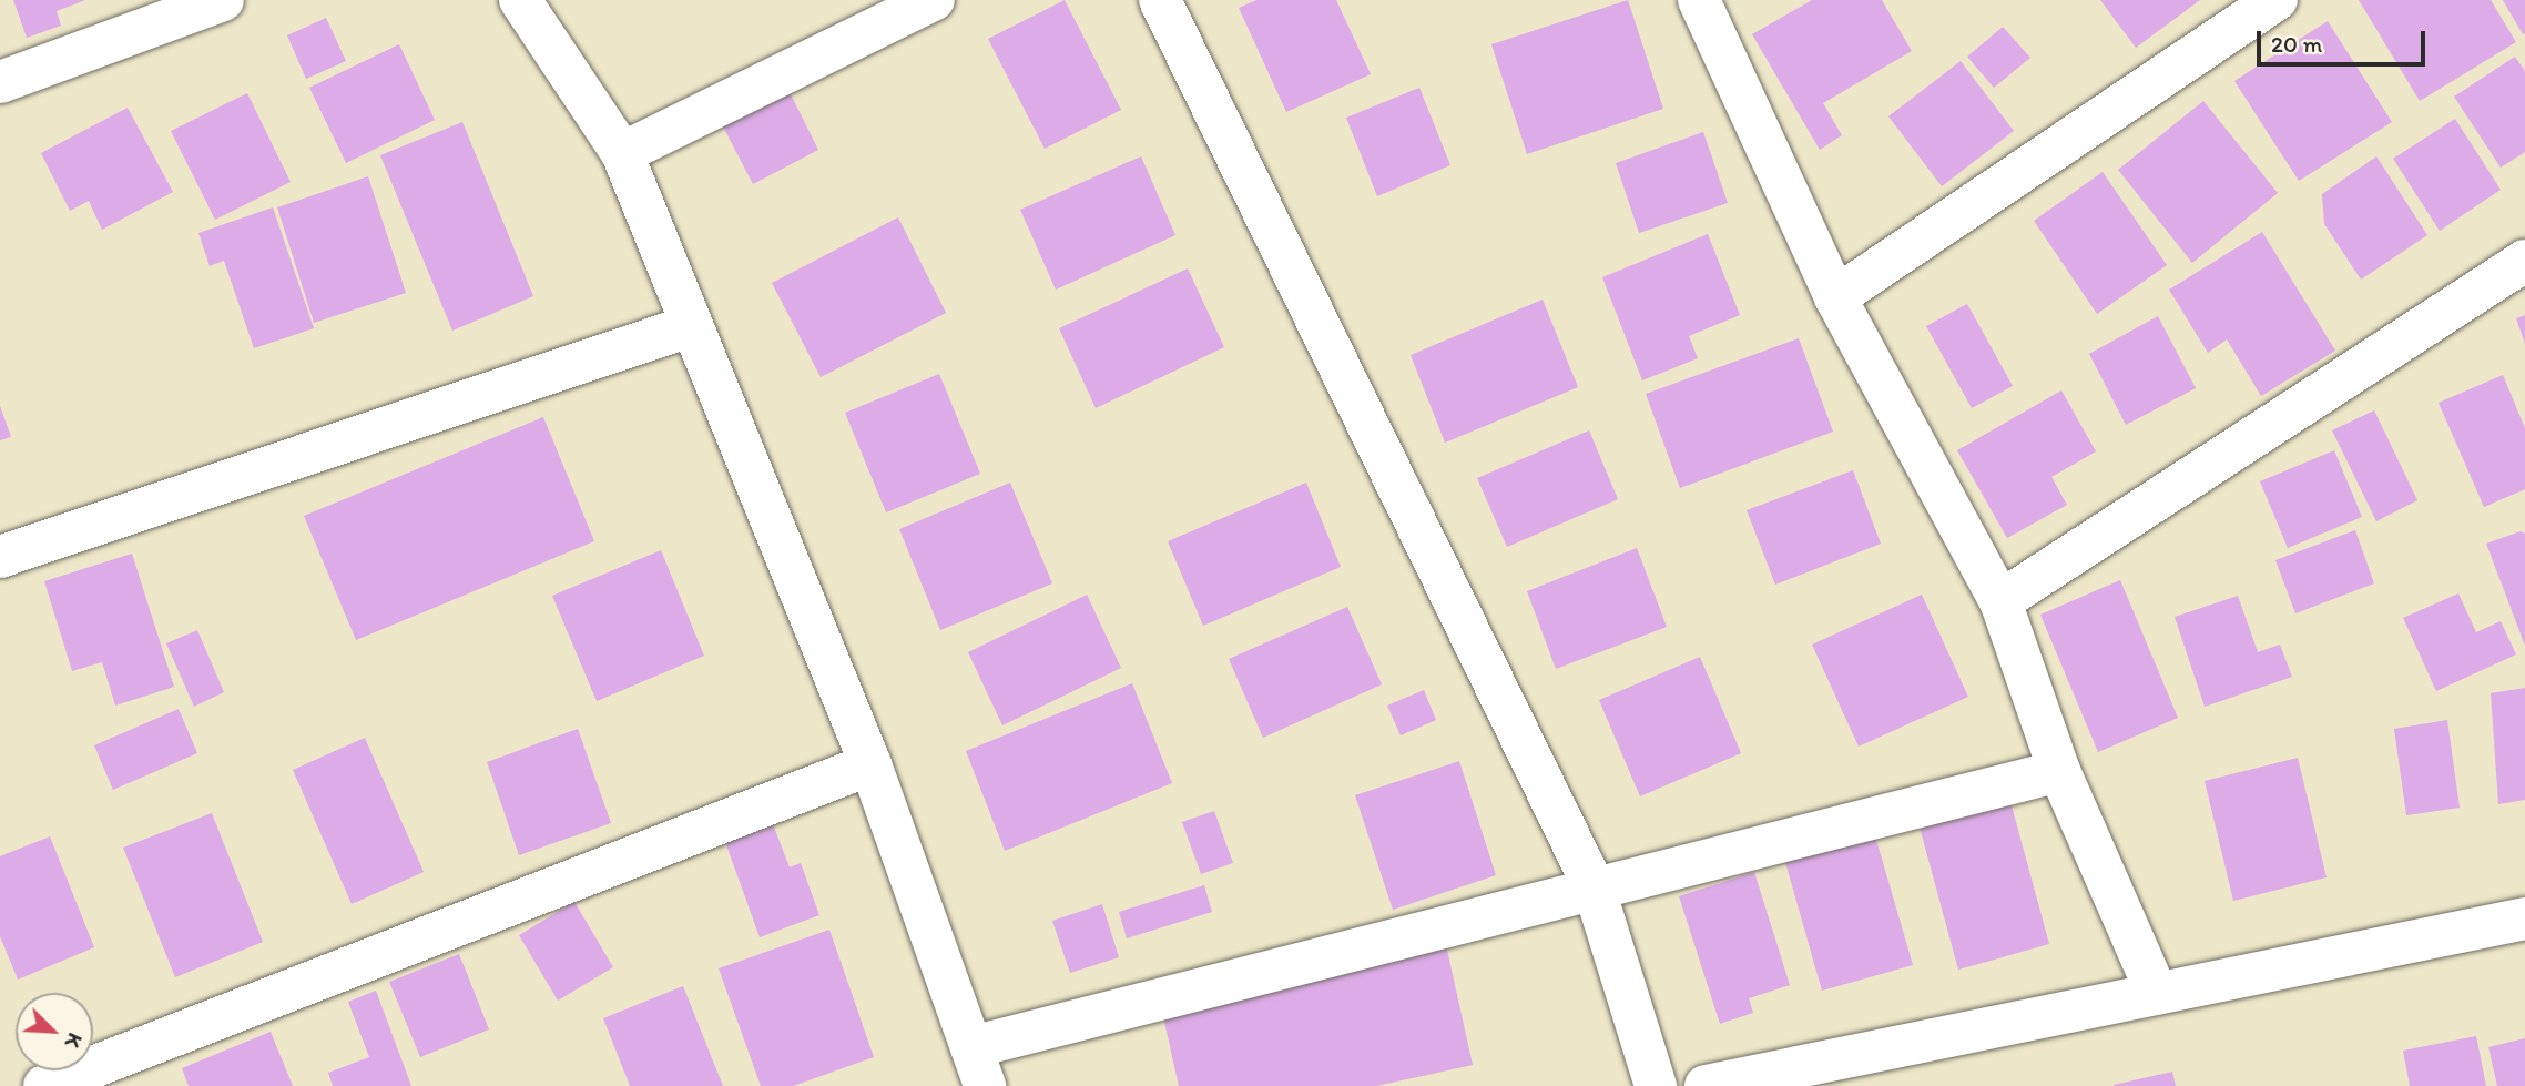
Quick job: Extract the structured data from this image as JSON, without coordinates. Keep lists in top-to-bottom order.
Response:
{
  "scale_bar": "20 m",
  "north": "bottom right"
}
